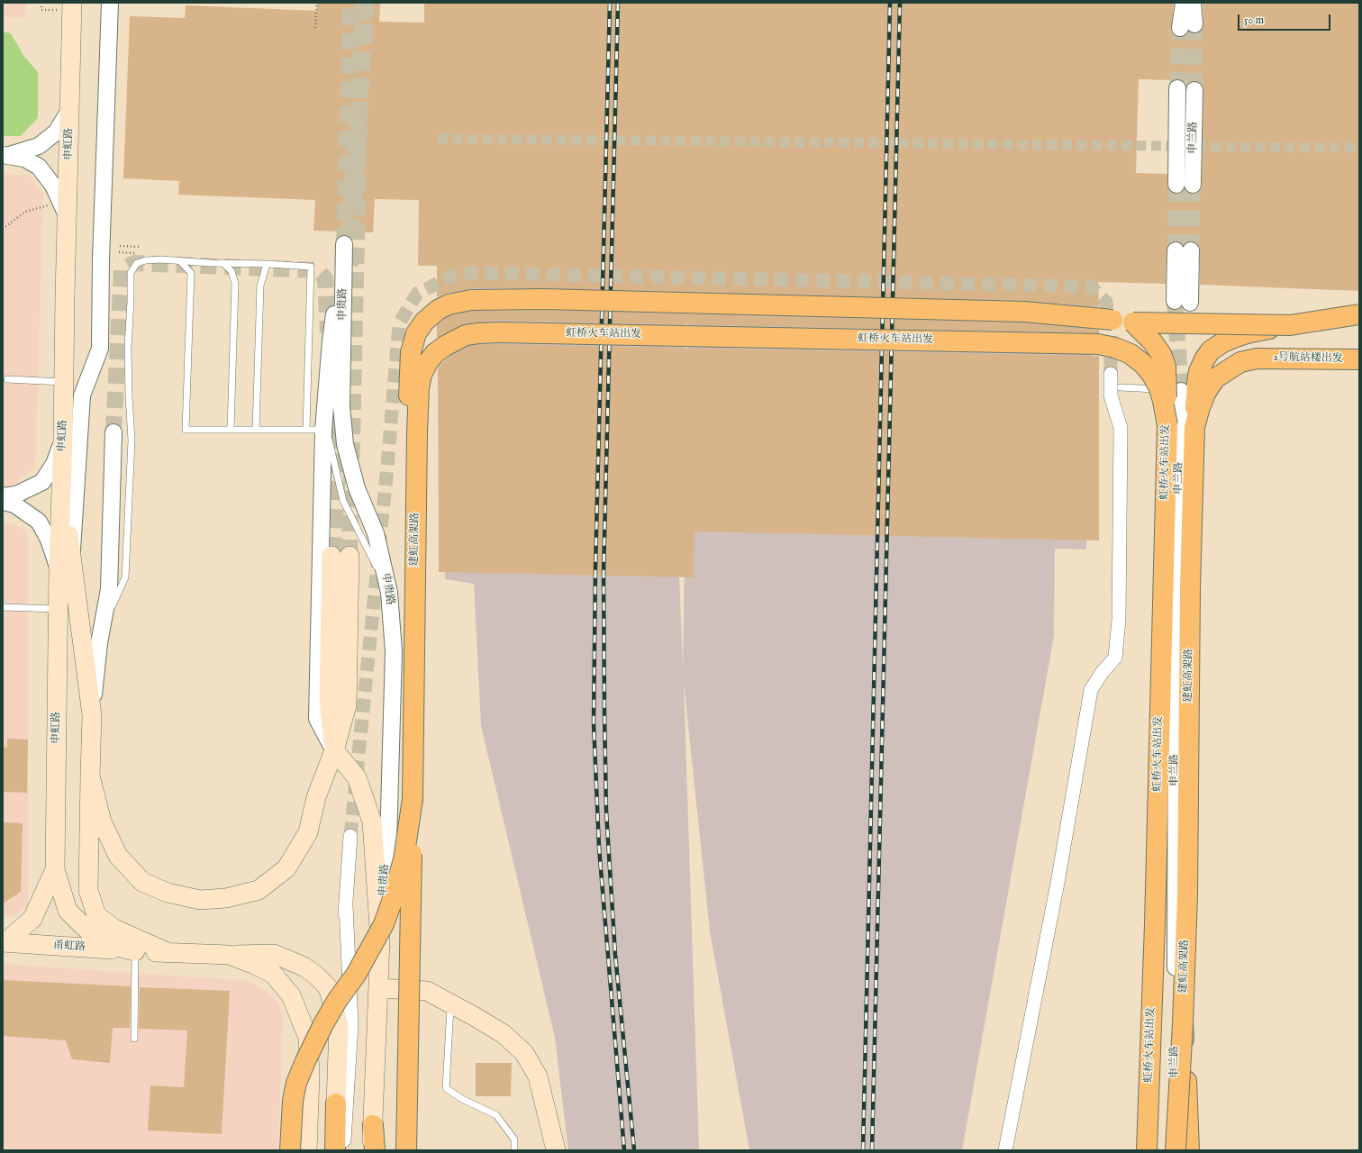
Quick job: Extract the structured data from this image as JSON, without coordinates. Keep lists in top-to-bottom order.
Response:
{
  "streets": {
    "highway": ["虹桥火车站出发", "2号航站楼出发", "建虹高架路"],
    "main road": ["申虹路", "申贵路", "甬虹路"],
    "street": ["申兰路"]
  },
  "crossings": [
    ["申虹路", "甬虹路"],
    ["虹桥火车站出发", "建虹高架路"],
    ["2号航站楼出发", "建虹高架路"]
  ],
  "scale_bar": "50 m"
}
